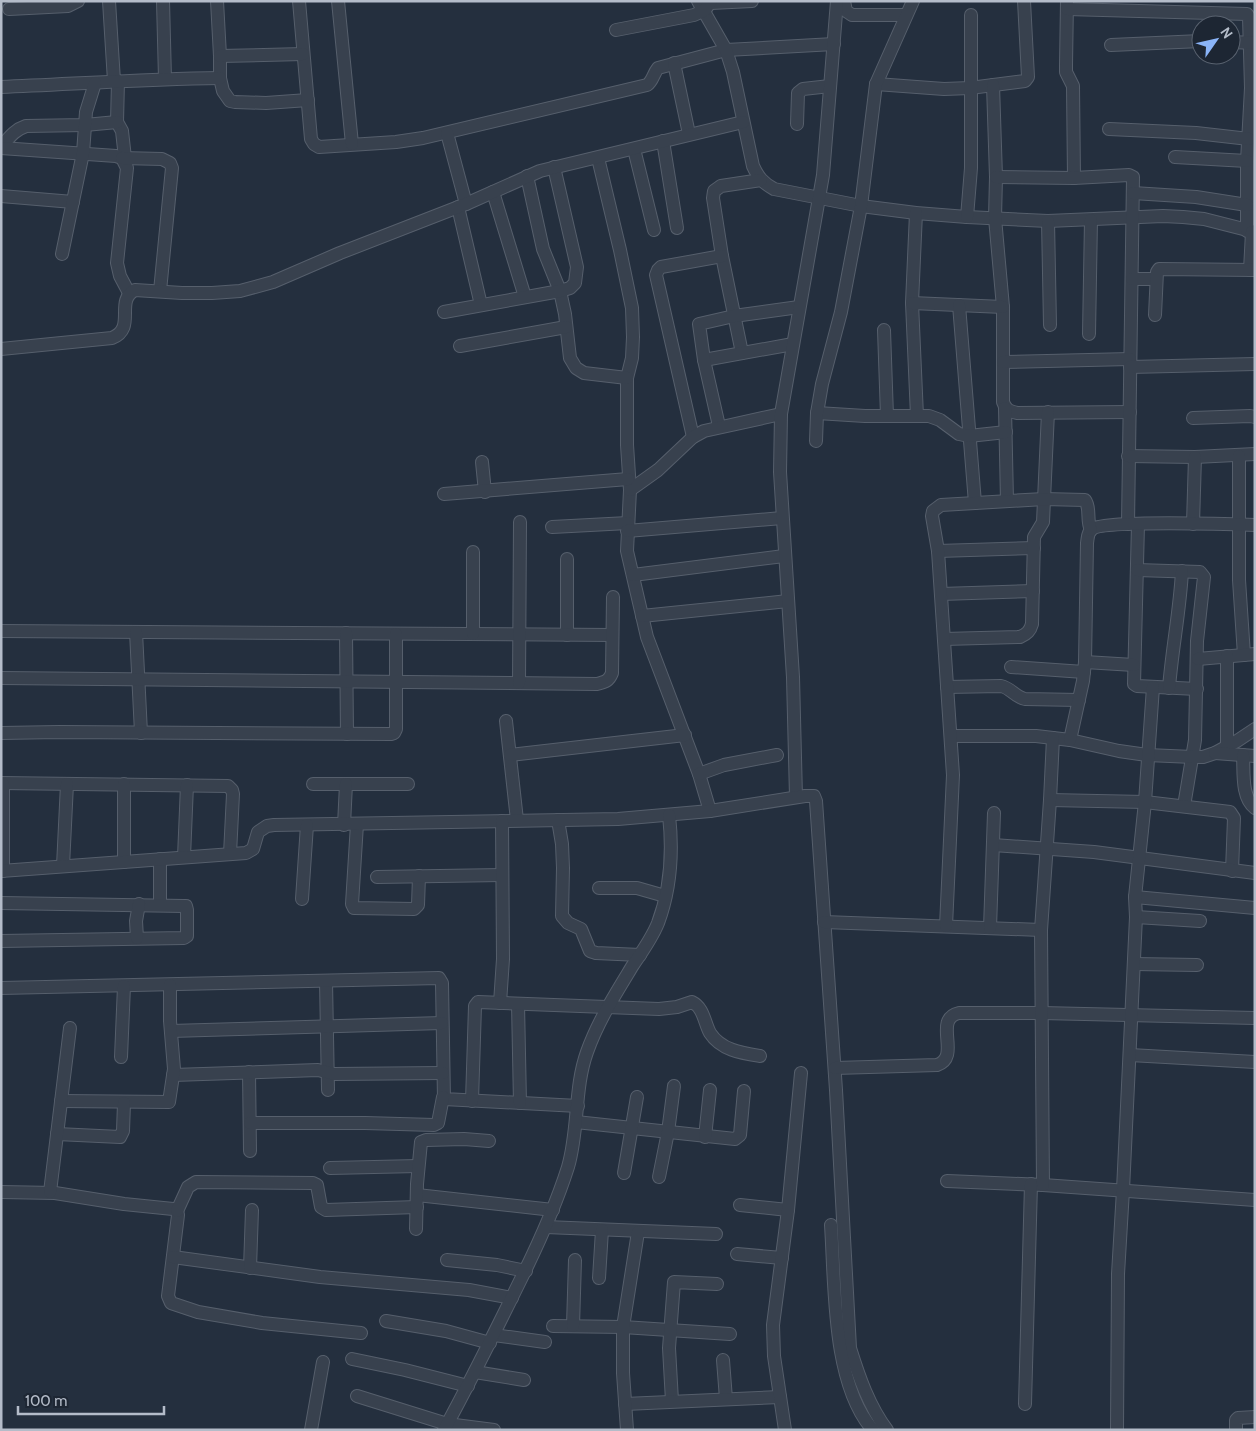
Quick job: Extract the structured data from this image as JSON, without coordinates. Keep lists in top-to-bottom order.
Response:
{
  "scale_bar": "100 m",
  "north": "top right"
}
